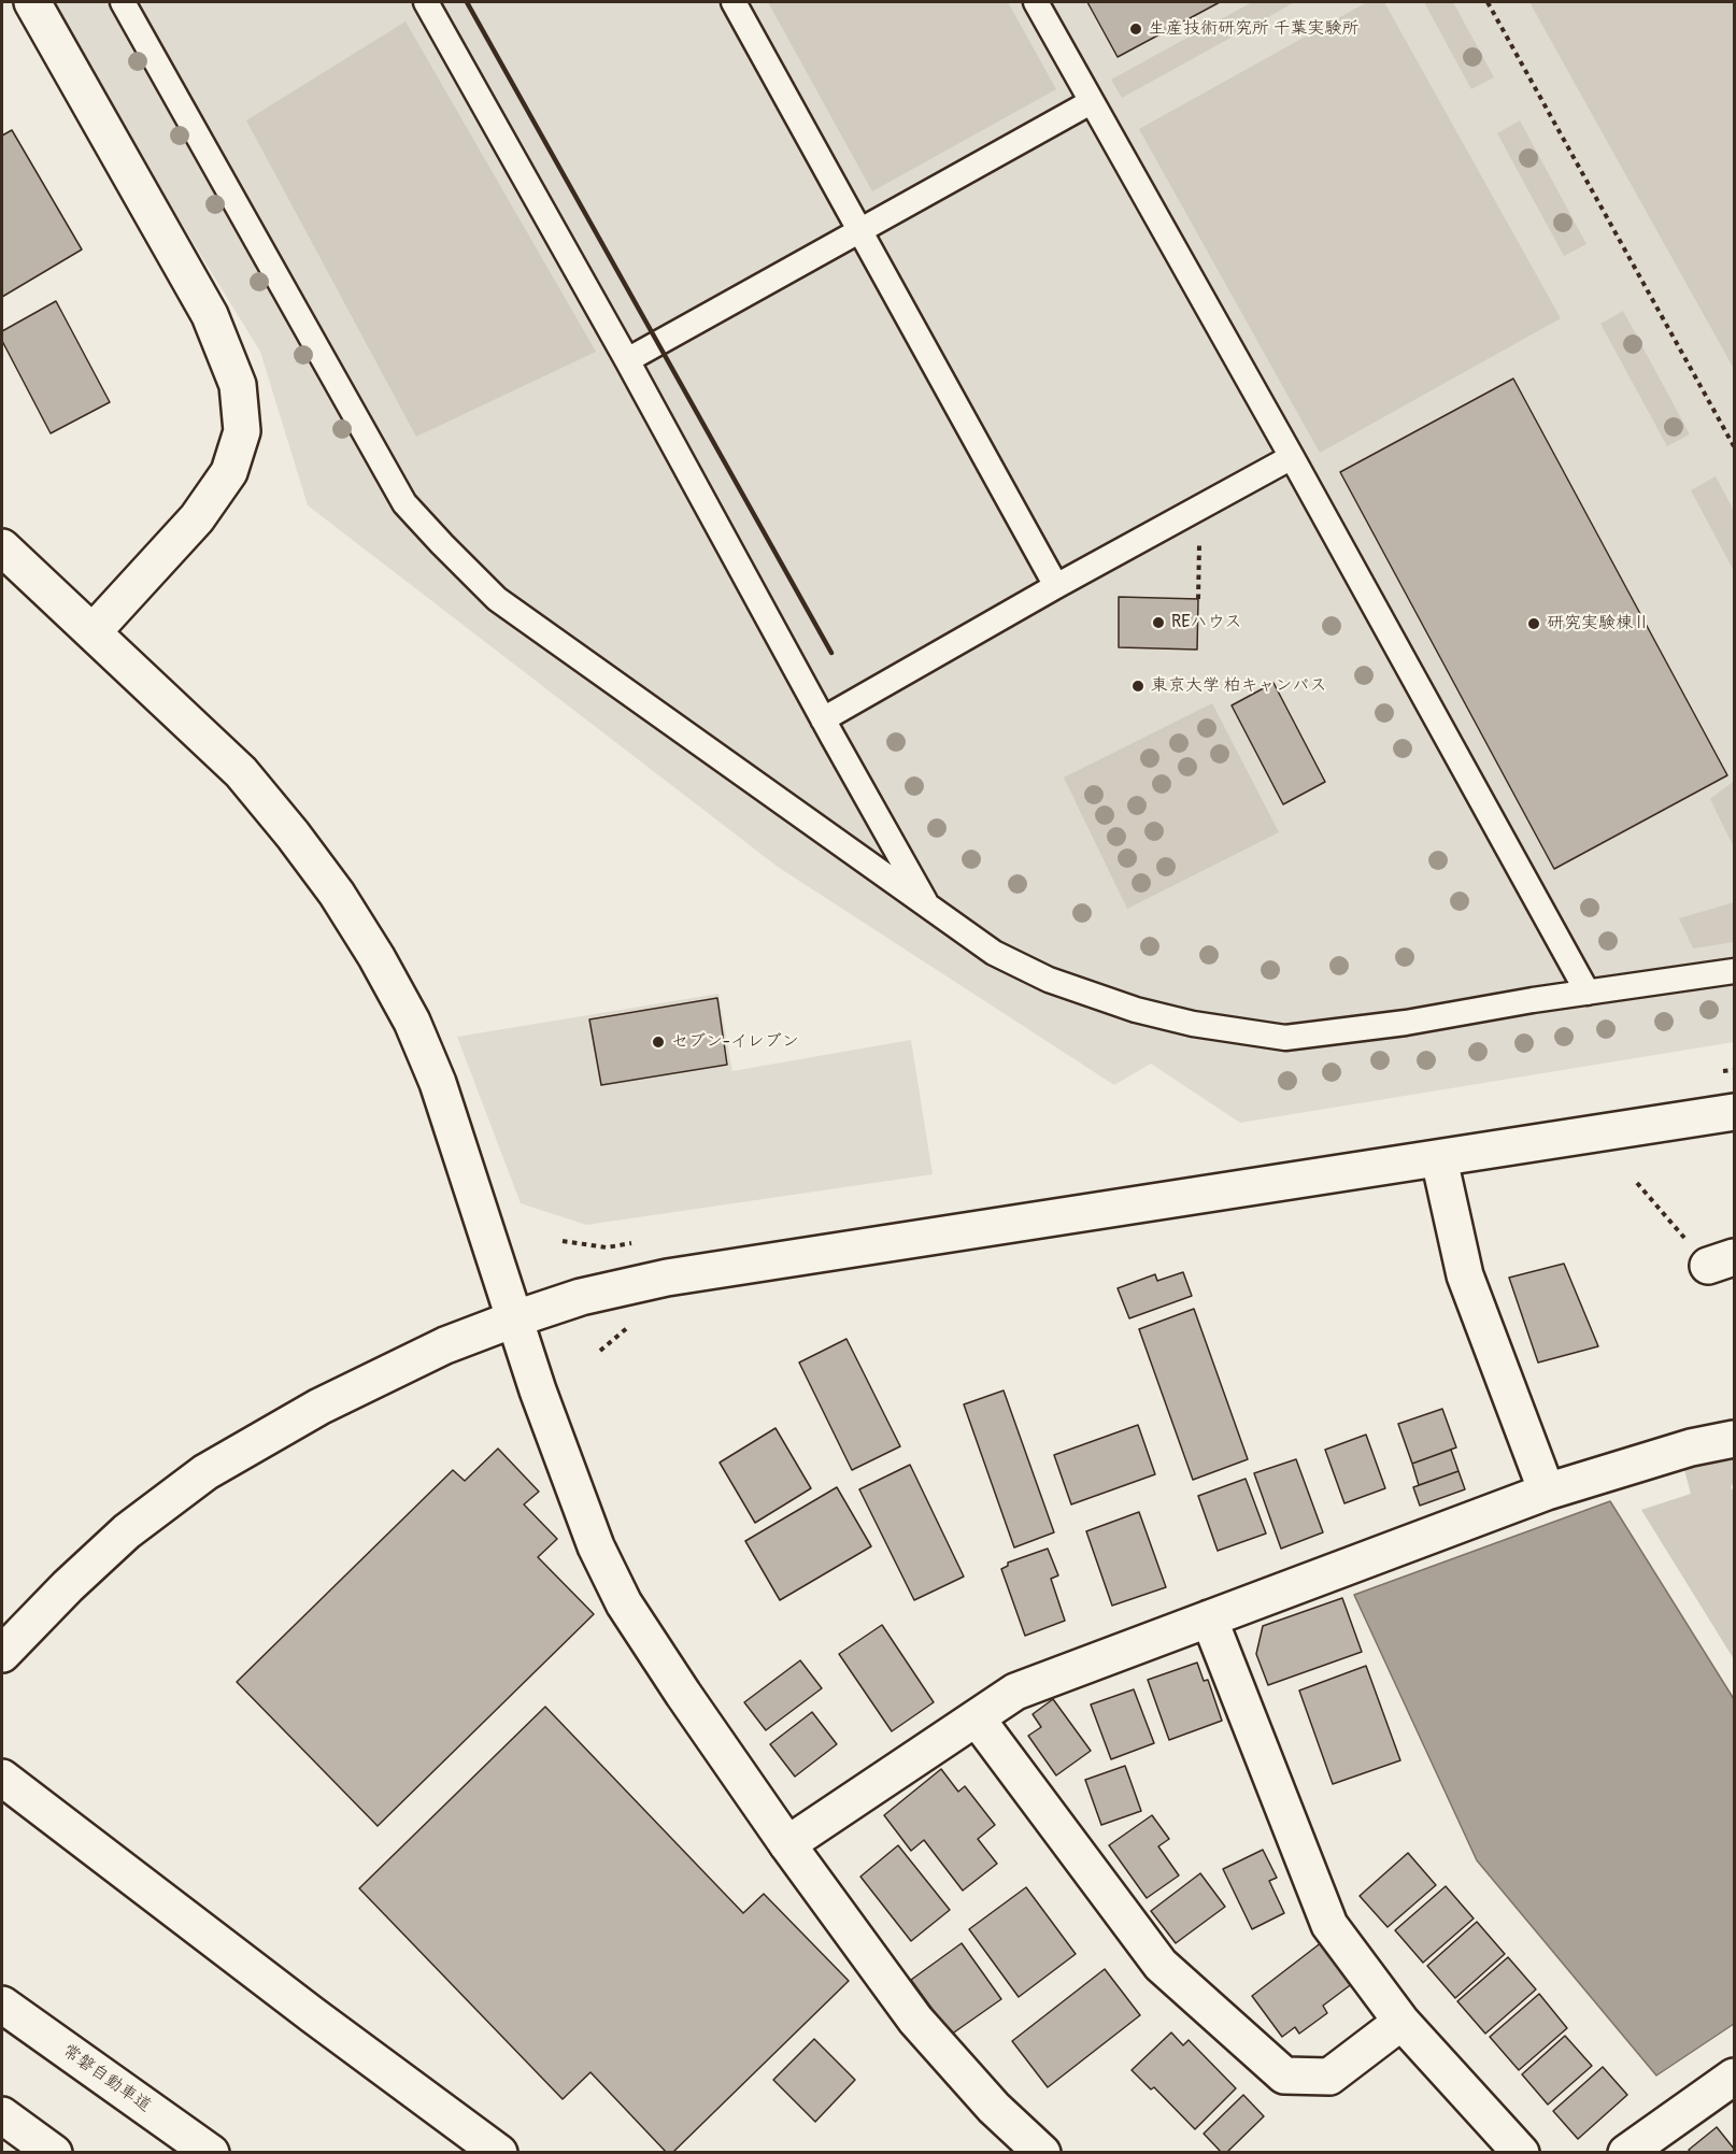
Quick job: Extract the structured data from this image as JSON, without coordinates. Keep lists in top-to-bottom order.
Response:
{
  "streets": {
    "main road": ["常磐自動車道"]
  },
  "places": [
    "生産技術研究所 千葉実験所",
    "REハウス",
    "研究実験棟Ⅱ",
    "東京大学 柏キャンパス",
    "セブン-イレブン"
  ]
}
